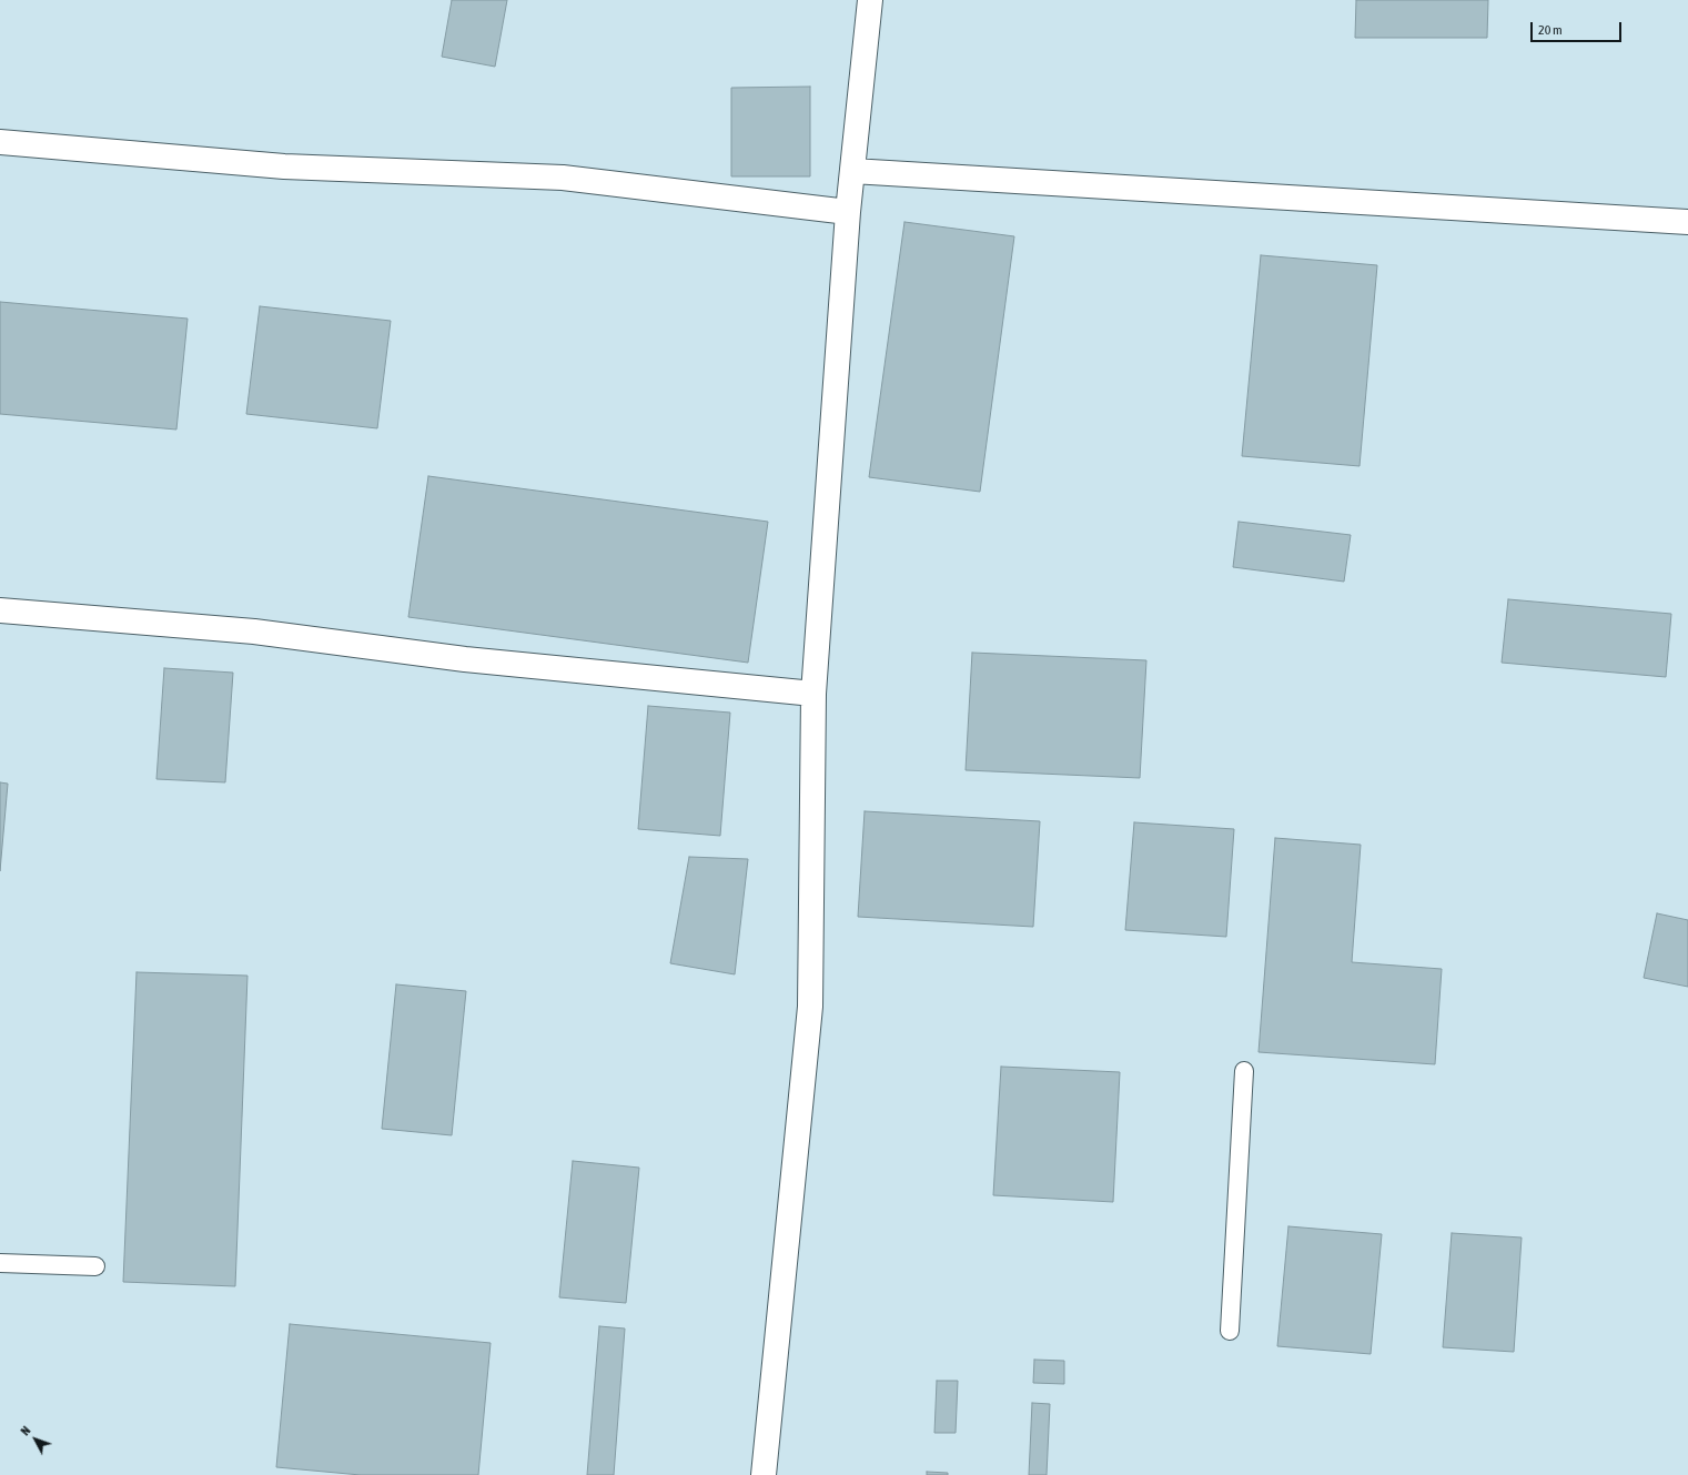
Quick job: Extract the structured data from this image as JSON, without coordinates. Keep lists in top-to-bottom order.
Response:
{
  "scale_bar": "20 m",
  "north": "top left"
}
